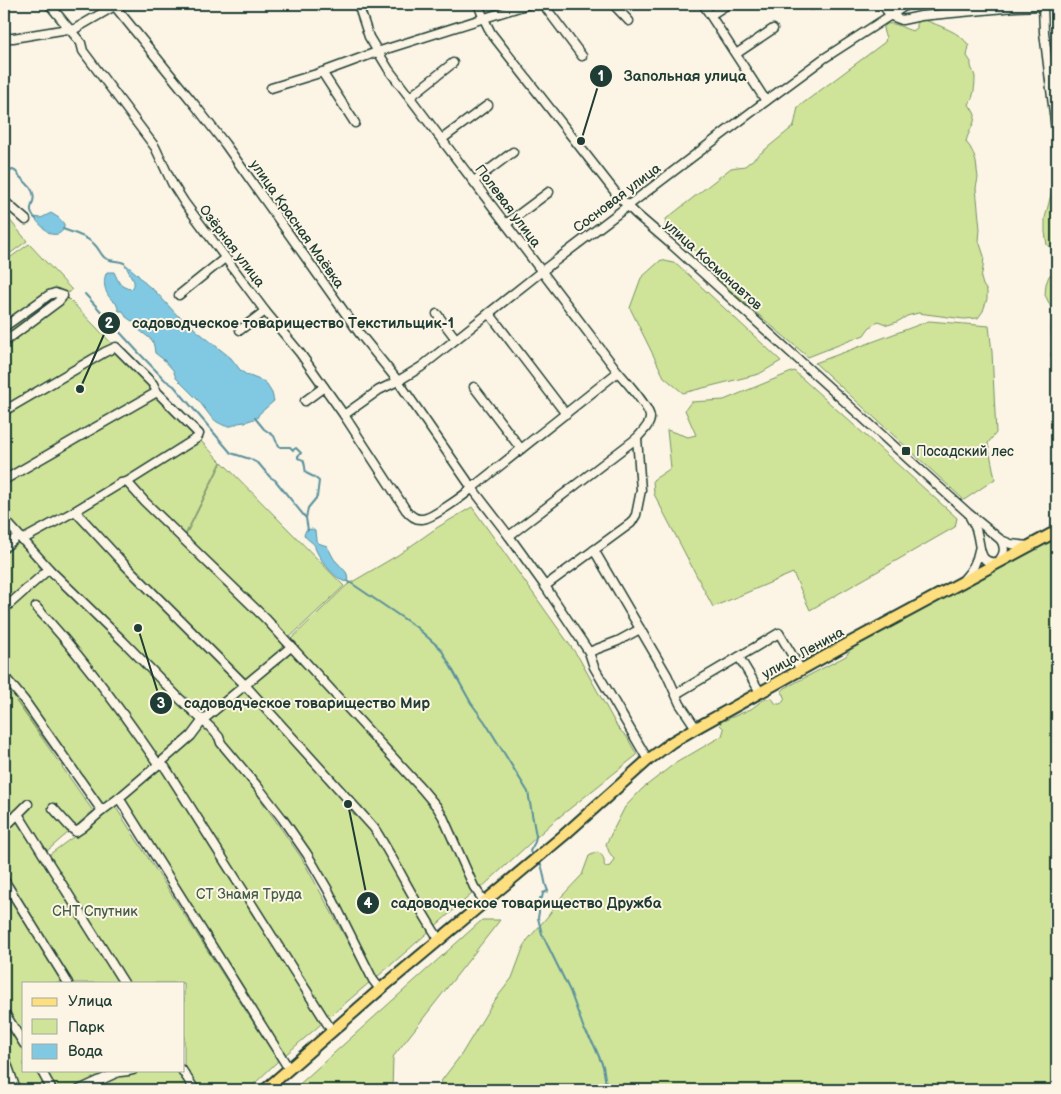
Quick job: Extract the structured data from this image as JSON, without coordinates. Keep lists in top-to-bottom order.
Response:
{
  "streets": {
    "main road": ["улица Ленина"],
    "street": [
      "Сосновая улица",
      "Полевая улица",
      "улица Красная Маёвка",
      "Озёрная улица",
      "улица Космонавтов"
    ]
  },
  "crossings": [
    ["Сосновая улица", "Полевая улица"],
    ["Сосновая улица", "улица Красная Маёвка"],
    ["Сосновая улица", "Озёрная улица"],
    ["Сосновая улица", "улица Космонавтов"],
    ["улица Красная Маёвка", "Озёрная улица"],
    ["улица Красная Маёвка", "улица Ленина"]
  ],
  "parks": ["СТ Знамя Труда", "СНТ Спутник"],
  "places": {
    "other": [
      "Запольная улица",
      "садоводческое товарищество Текстильщик-1",
      "садоводческое товарищество Мир",
      "садоводческое товарищество Дружба"
    ],
    "transit": ["Посадский лес"]
  },
  "legend": ["Улица", "Парк", "Вода"]
}
